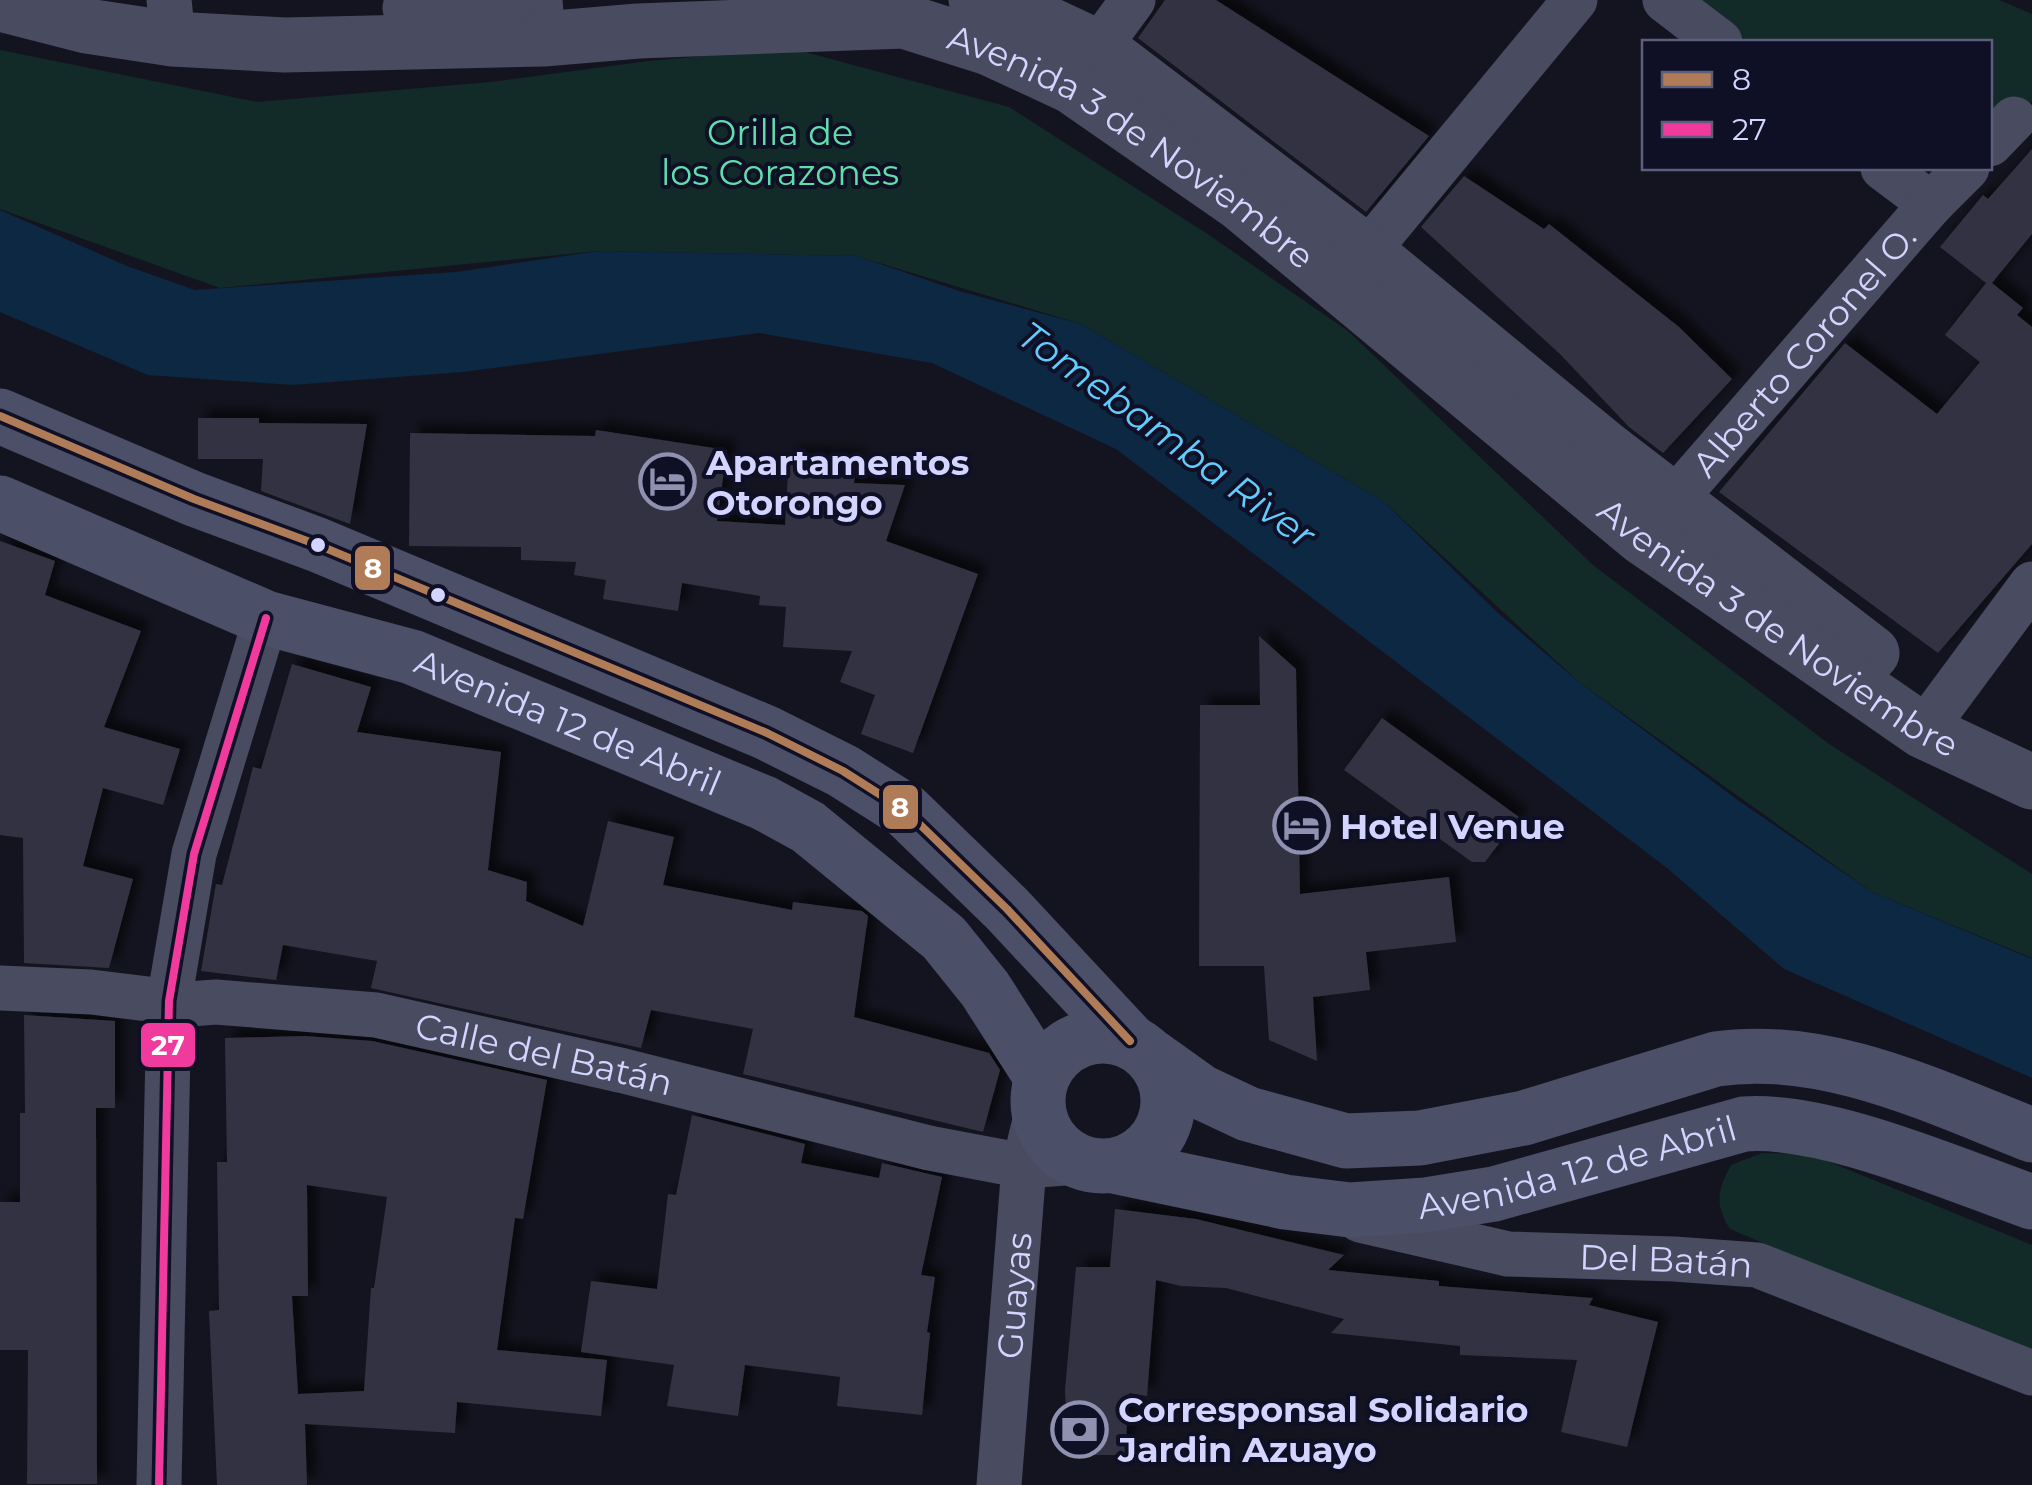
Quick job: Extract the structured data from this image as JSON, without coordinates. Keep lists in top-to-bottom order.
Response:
{
  "streets": {
    "main road": ["Avenida 12 de Abril"],
    "street": [
      "Avenida 3 de Noviembre",
      "Alberto Coronel O.",
      "Calle del Batán",
      "Del Batán",
      "Guayas"
    ]
  },
  "crossings": [
    ["Avenida 3 de Noviembre", "Alberto Coronel O."],
    ["Avenida 12 de Abril", "Calle del Batán"],
    ["Avenida 12 de Abril", "Del Batán"],
    ["Avenida 12 de Abril", "Guayas"],
    ["Calle del Batán", "Guayas"]
  ],
  "water": ["Tomebamba River"],
  "parks": ["Orilla de los Corazones"],
  "places": {
    "hotel": ["Apartamentos Otorongo", "Hotel Venue"],
    "bank": ["Corresponsal Solidario Jardin Azuayo"]
  },
  "lines": ["transit line 8", "transit line 27"],
  "legend": ["8", "27"]
}
